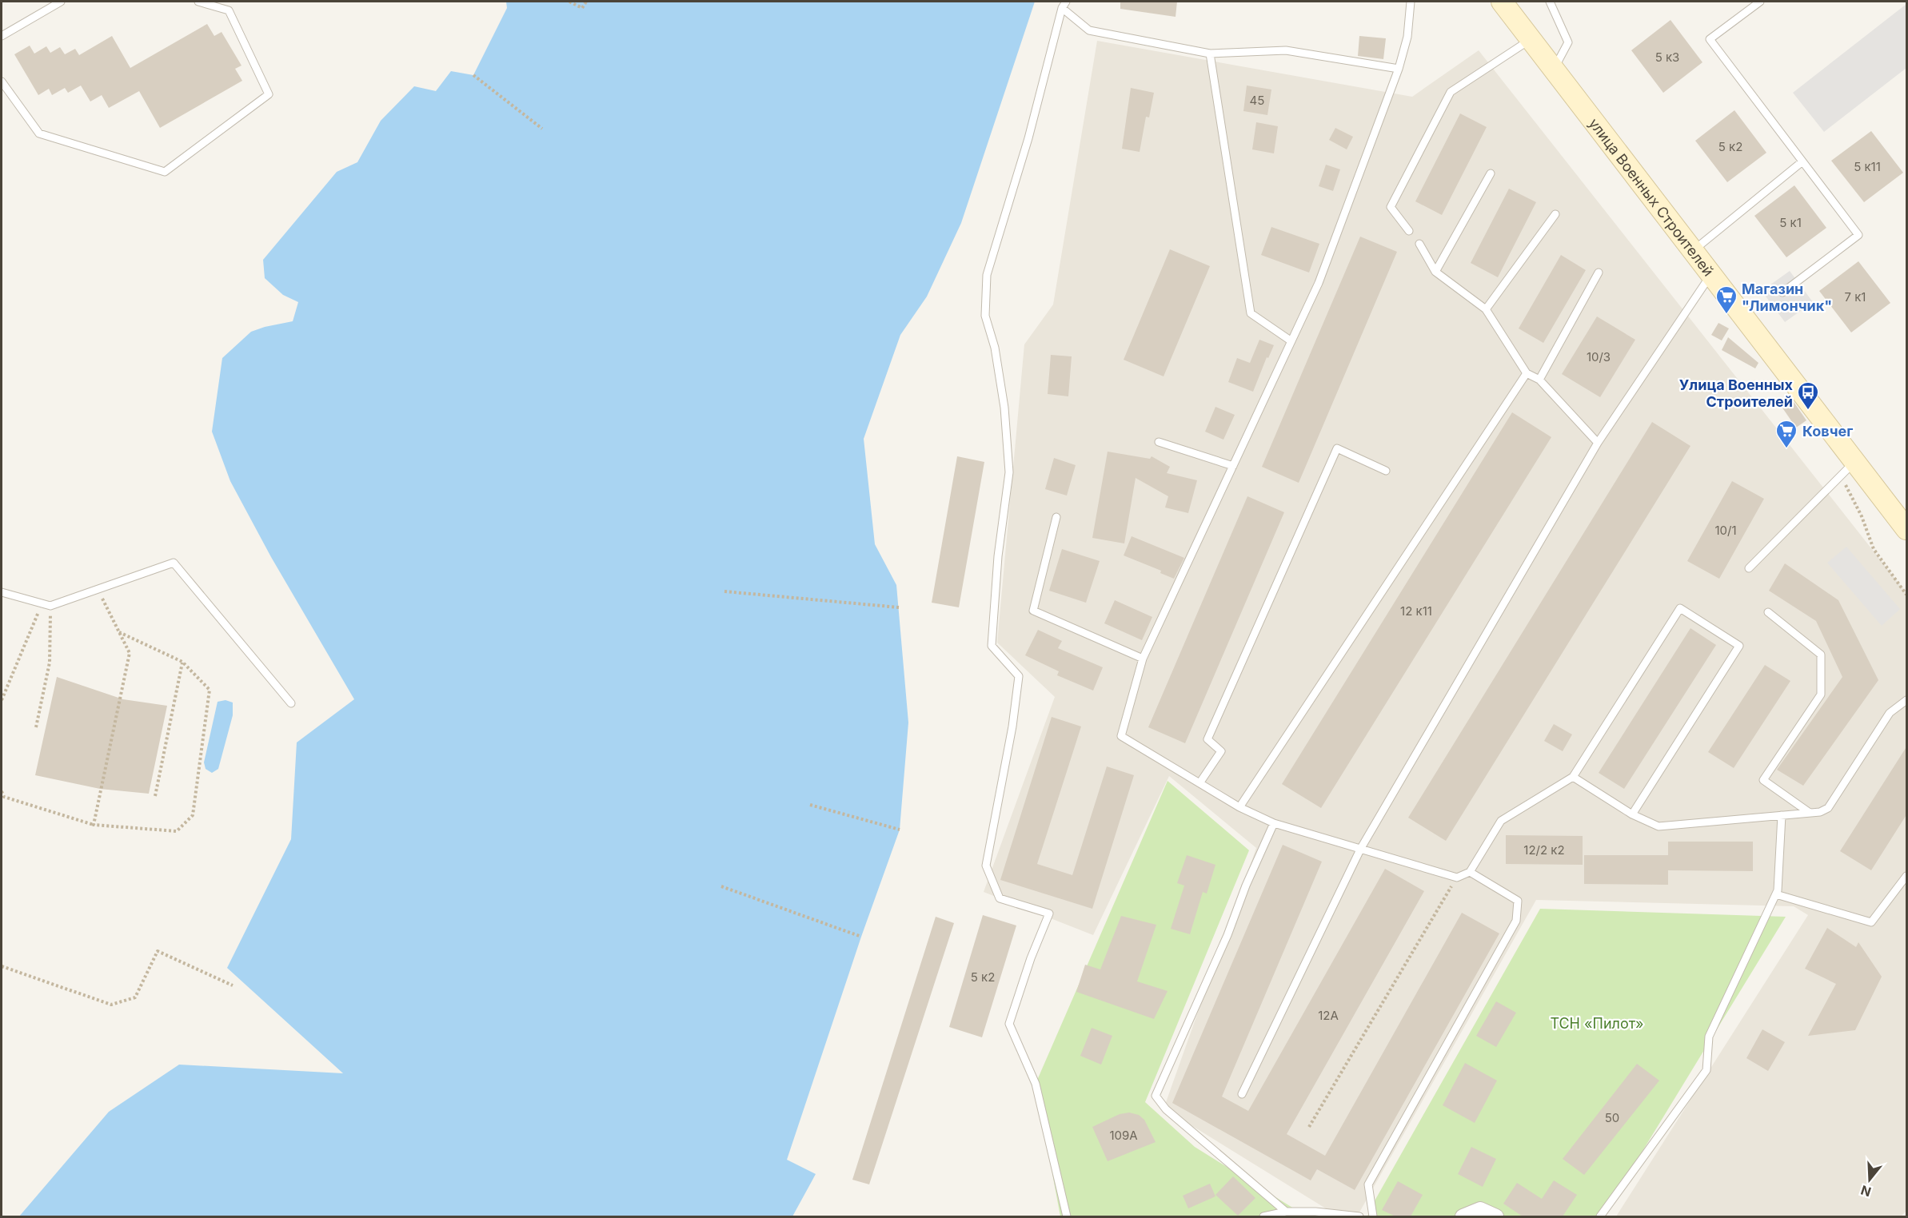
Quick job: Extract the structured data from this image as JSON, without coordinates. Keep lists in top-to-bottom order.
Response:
{
  "streets": {
    "main road": ["улица Военных Строителей"]
  },
  "parks": ["ТСН «Пилот»"],
  "places": {
    "supermarket": ["Магазин \"Лимончик\"", "Ковчег"],
    "bus stop": ["Улица Военных Строителей"]
  },
  "house_numbers": [
    "5 к3",
    "45",
    "5 к2",
    "5 к11",
    "5 к1",
    "7 к1",
    "10/3",
    "10/1",
    "12 к11",
    "12/2 к2",
    "5 к2",
    "12А",
    "50",
    "109А"
  ],
  "north": "bottom"
}
